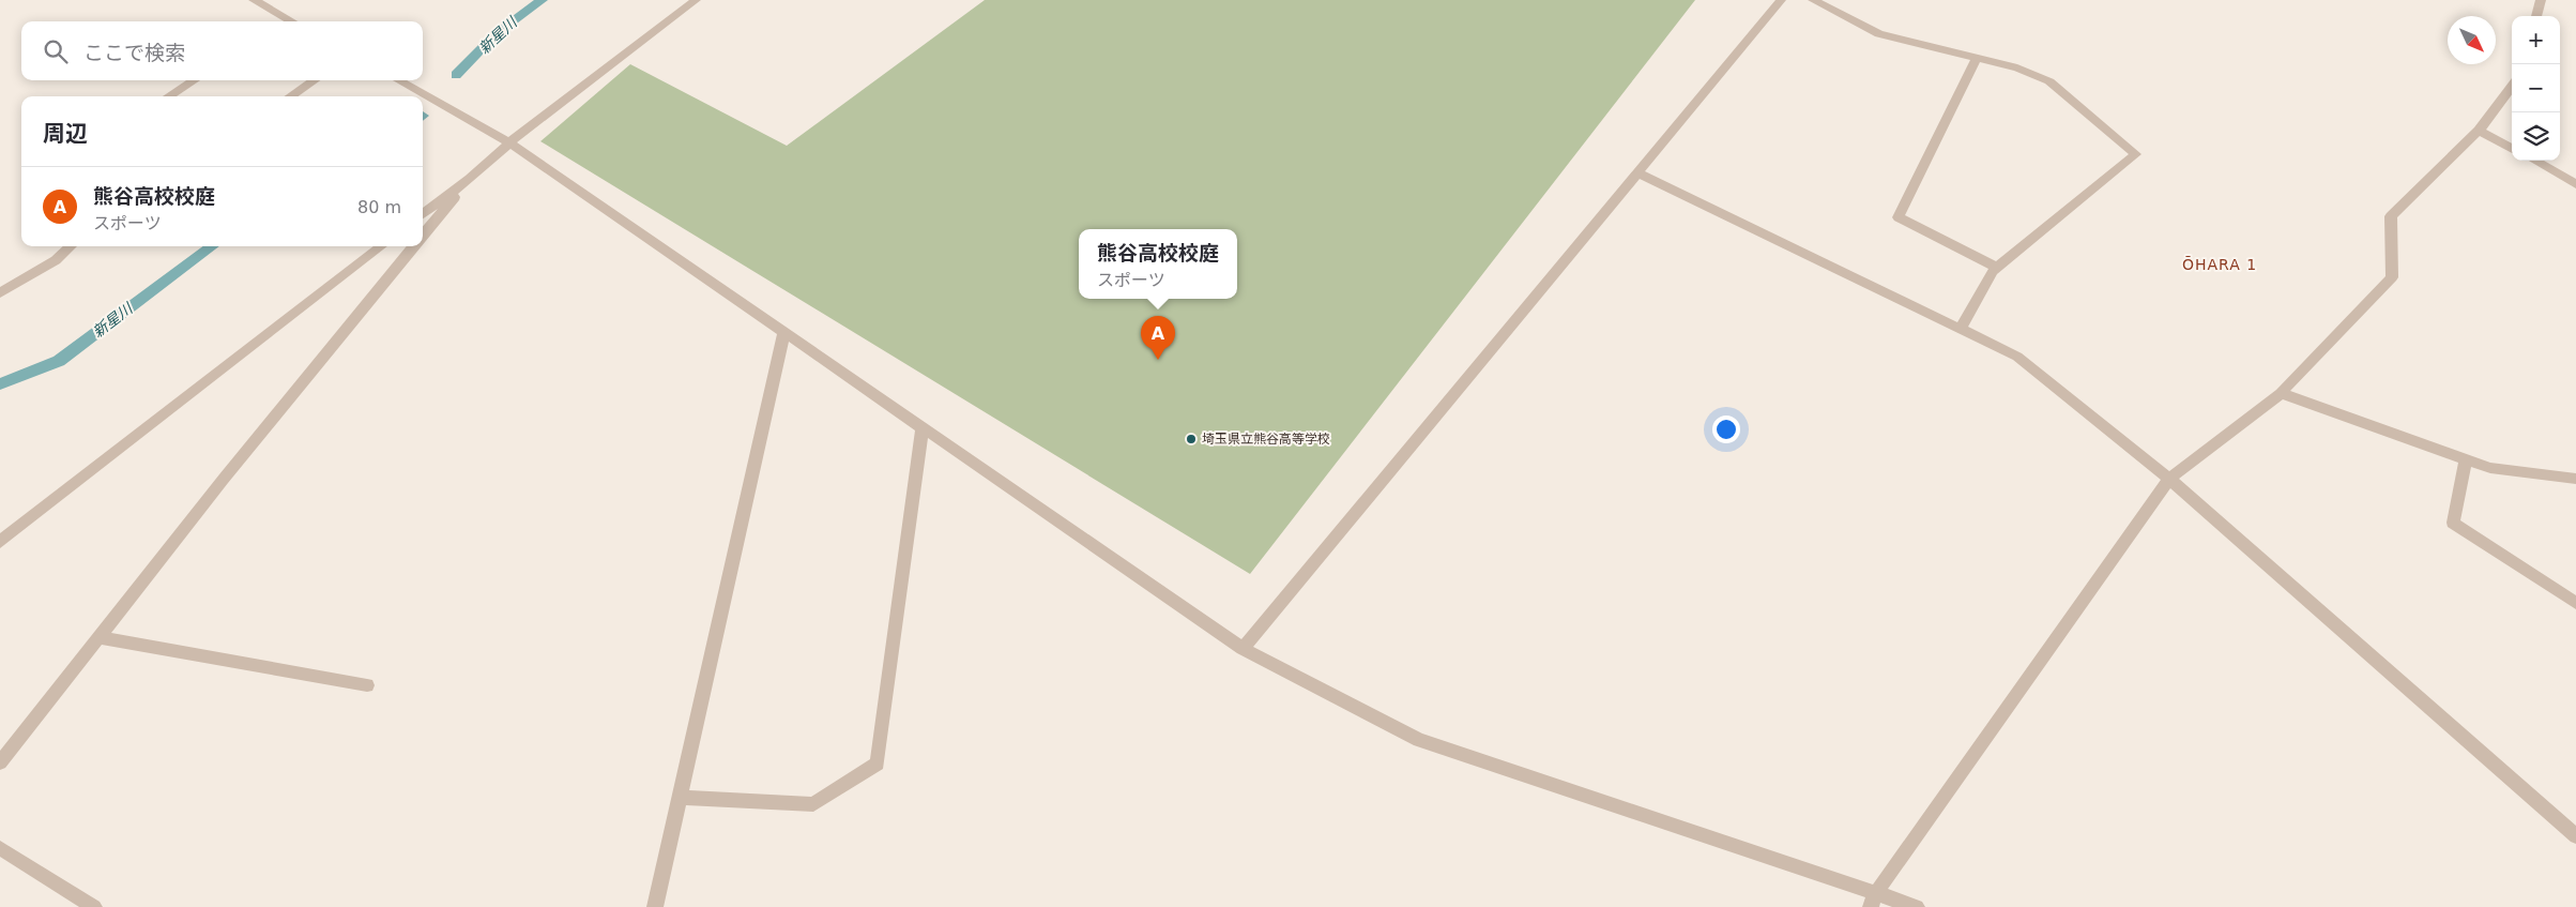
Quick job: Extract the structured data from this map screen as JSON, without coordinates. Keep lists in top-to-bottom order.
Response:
{
  "districts": ["ŌHARA 1"],
  "water": ["新星川"],
  "places": ["埼玉県立熊谷高等学校"],
  "north": "bottom right",
  "page": {
    "map_buttons": ["+", "−"],
    "search": "ここで検索",
    "heading": "周辺",
    "list": [
      {
        "mark": "A",
        "name": "熊谷高校校庭",
        "note": "スポーツ",
        "value": "80 m"
      }
    ],
    "popup": ["熊谷高校校庭", "スポーツ"],
    "pins": "A"
  }
}
